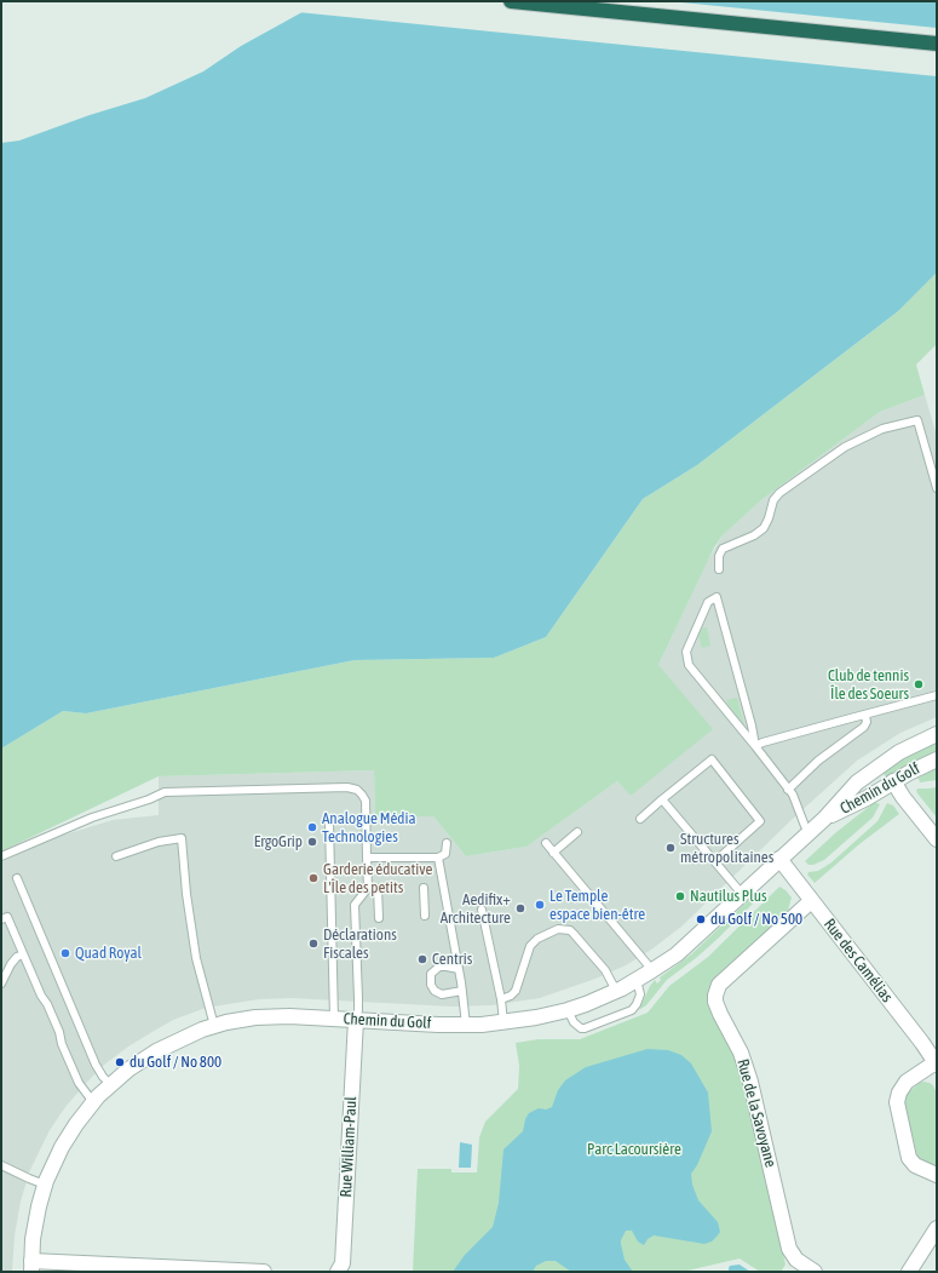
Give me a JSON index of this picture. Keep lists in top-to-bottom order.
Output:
{
  "streets": {
    "street": [
      "Chemin du Golf",
      "Rue des Camélias",
      "Rue de la Savoyane",
      "Rue William-Paul"
    ]
  },
  "crossings": [
    ["Chemin du Golf", "Rue des Camélias"],
    ["Chemin du Golf", "Rue William-Paul"],
    ["Rue des Camélias", "Rue de la Savoyane"]
  ],
  "parks": ["Parc Lacoursière"],
  "places": [
    "Club de tennis Île des Soeurs",
    "Analogue Média Technologies",
    "ErgoGrip",
    "Structures métropolitaines",
    "Garderie éducative L'Île des petits",
    "Nautilus Plus",
    "Le Temple espace bien-être",
    "Aedifix+ Architecture",
    "du Golf / No 500",
    "Déclarations Fiscales",
    "Quad Royal",
    "Centris",
    "du Golf / No 800"
  ]
}
